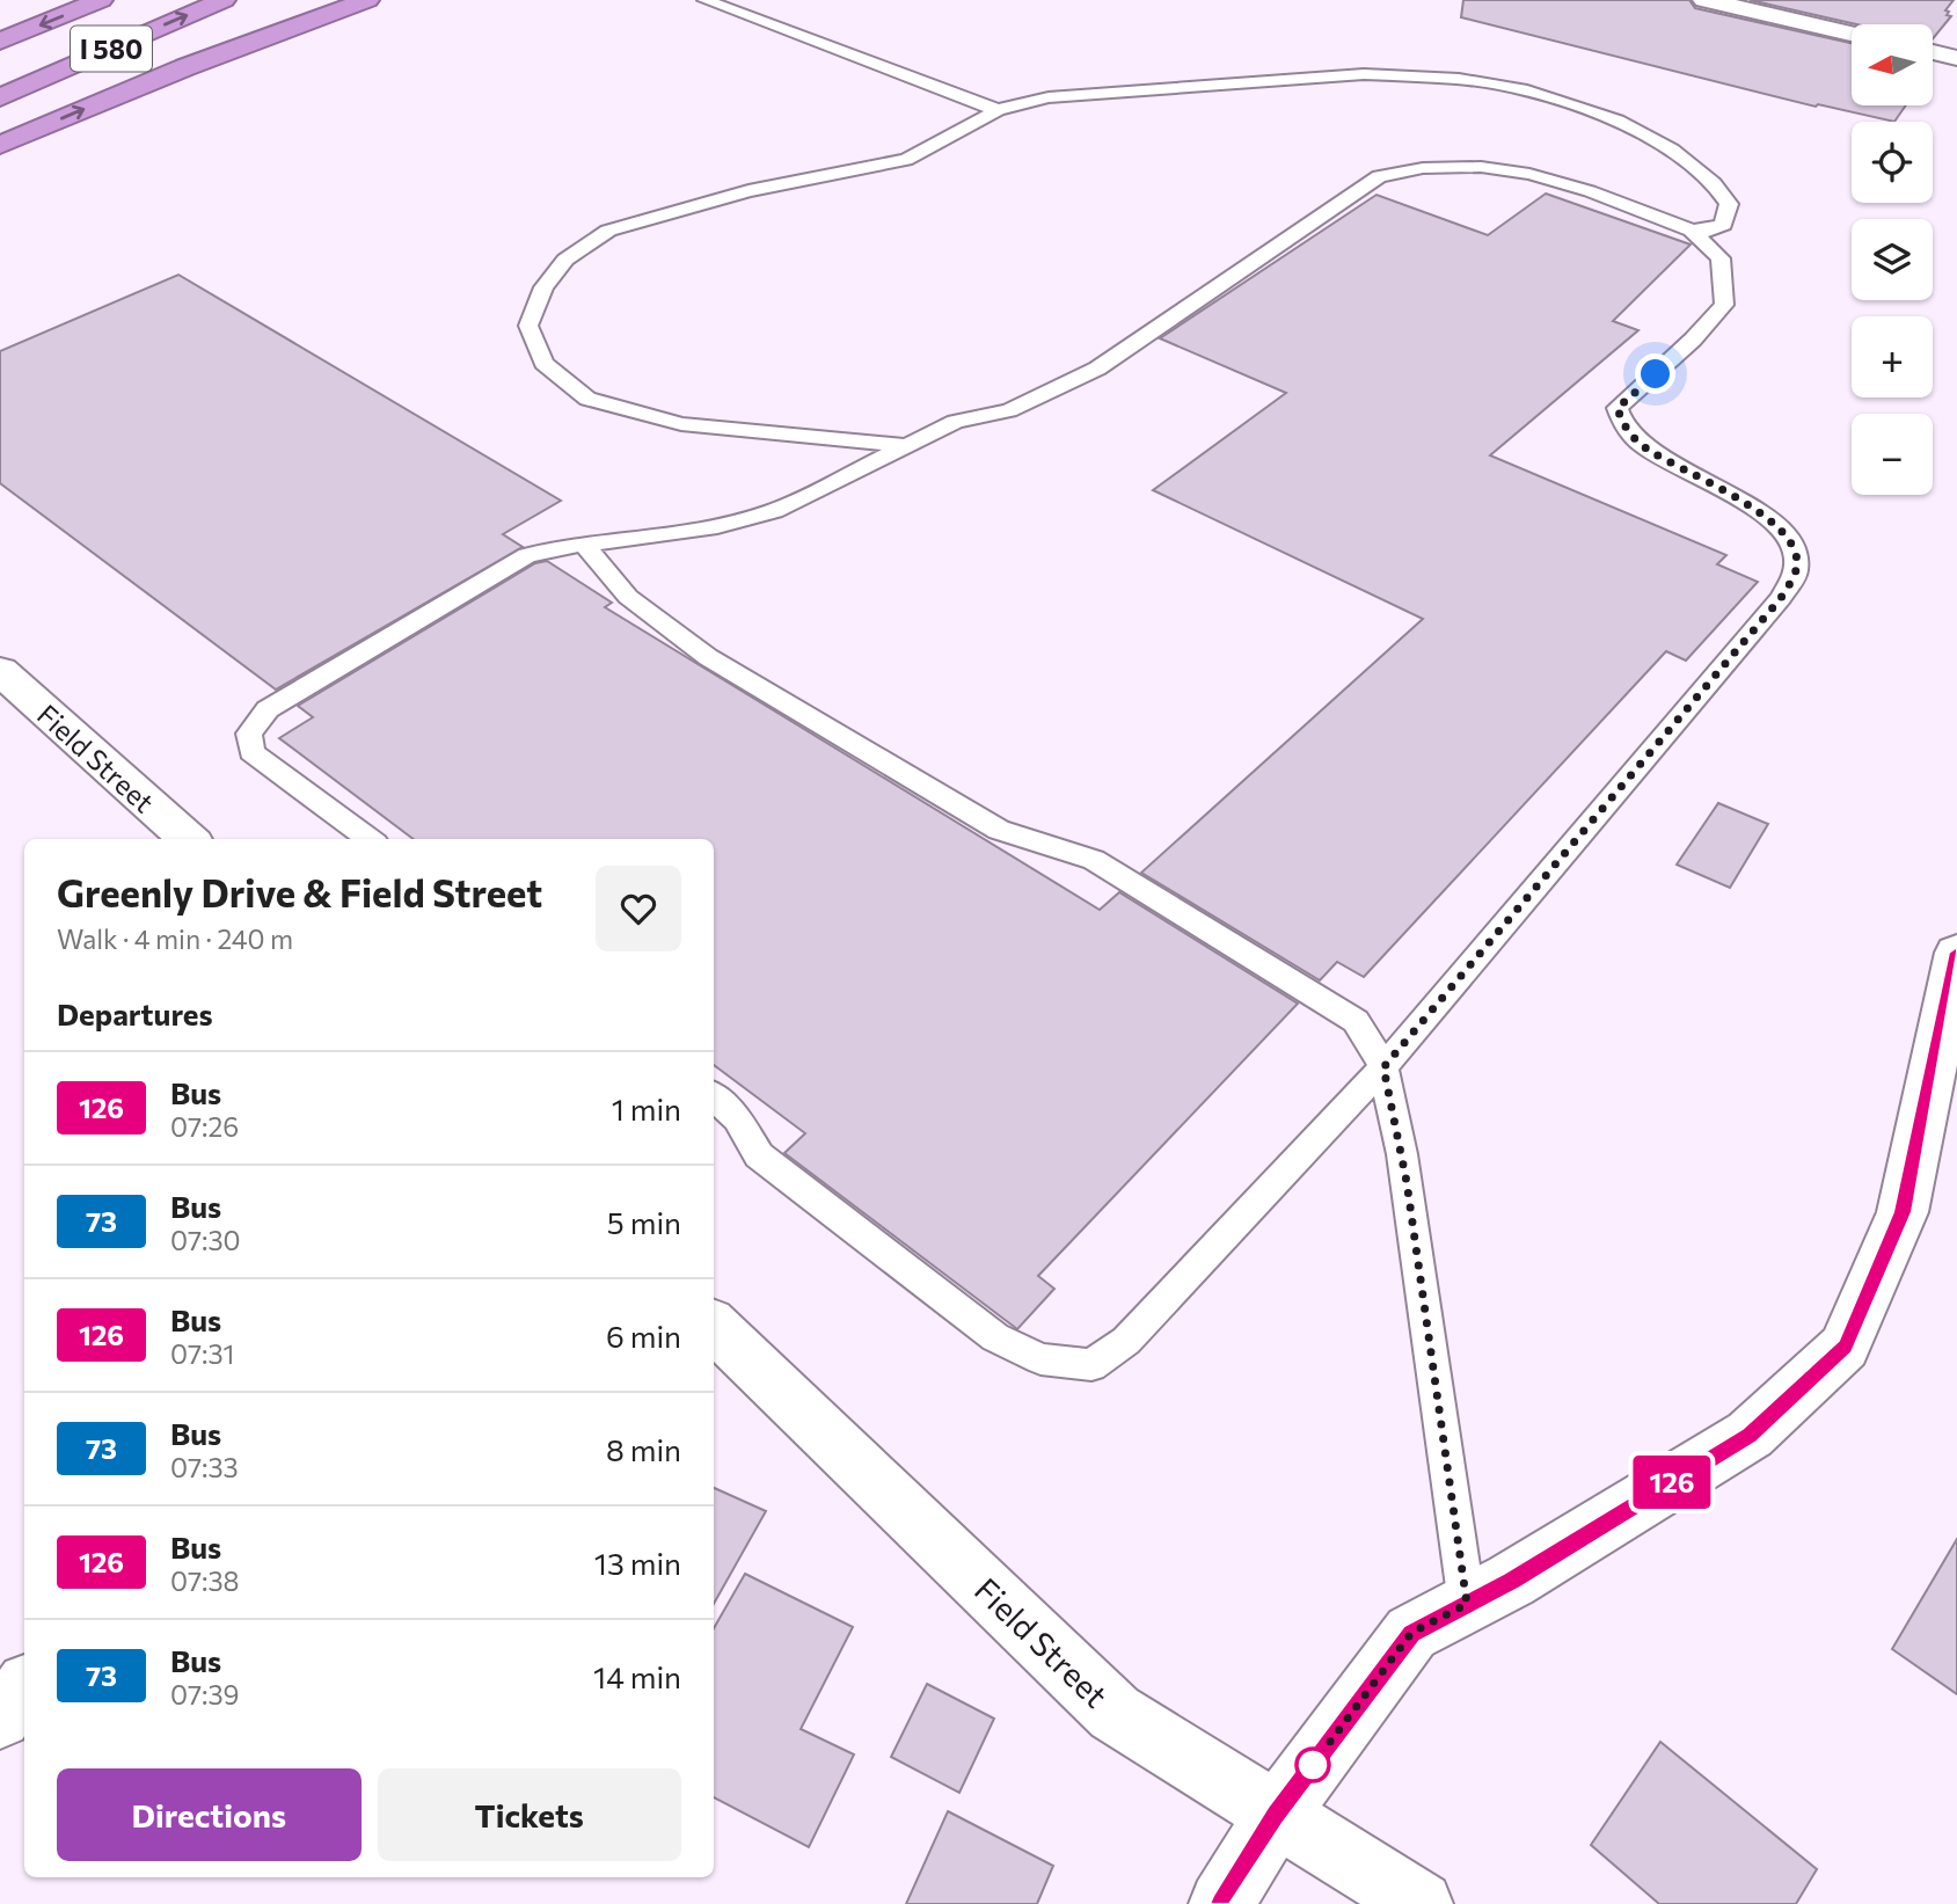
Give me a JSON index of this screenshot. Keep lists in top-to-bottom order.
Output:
{
  "streets": {
    "highway": ["I 580"],
    "street": ["Field Street"]
  },
  "lines": ["bus line 126"],
  "north": "left",
  "page": {
    "on_map": "126",
    "map_buttons": ["+", "−"],
    "heading": [
      ["Greenly Drive & Field Street", "Walk · 4 min · 240 m"],
      "Departures"
    ],
    "list": [
      {
        "mark": "126",
        "name": "Bus",
        "note": "07:26",
        "value": "1 min"
      },
      {
        "mark": "73",
        "name": "Bus",
        "note": "07:30",
        "value": "5 min"
      },
      {
        "mark": "126",
        "name": "Bus",
        "note": "07:31",
        "value": "6 min"
      },
      {
        "mark": "73",
        "name": "Bus",
        "note": "07:33",
        "value": "8 min"
      },
      {
        "mark": "126",
        "name": "Bus",
        "note": "07:38",
        "value": "13 min"
      },
      {
        "mark": "73",
        "name": "Bus",
        "note": "07:39",
        "value": "14 min"
      }
    ],
    "buttons": ["Directions", "Tickets"]
  }
}
